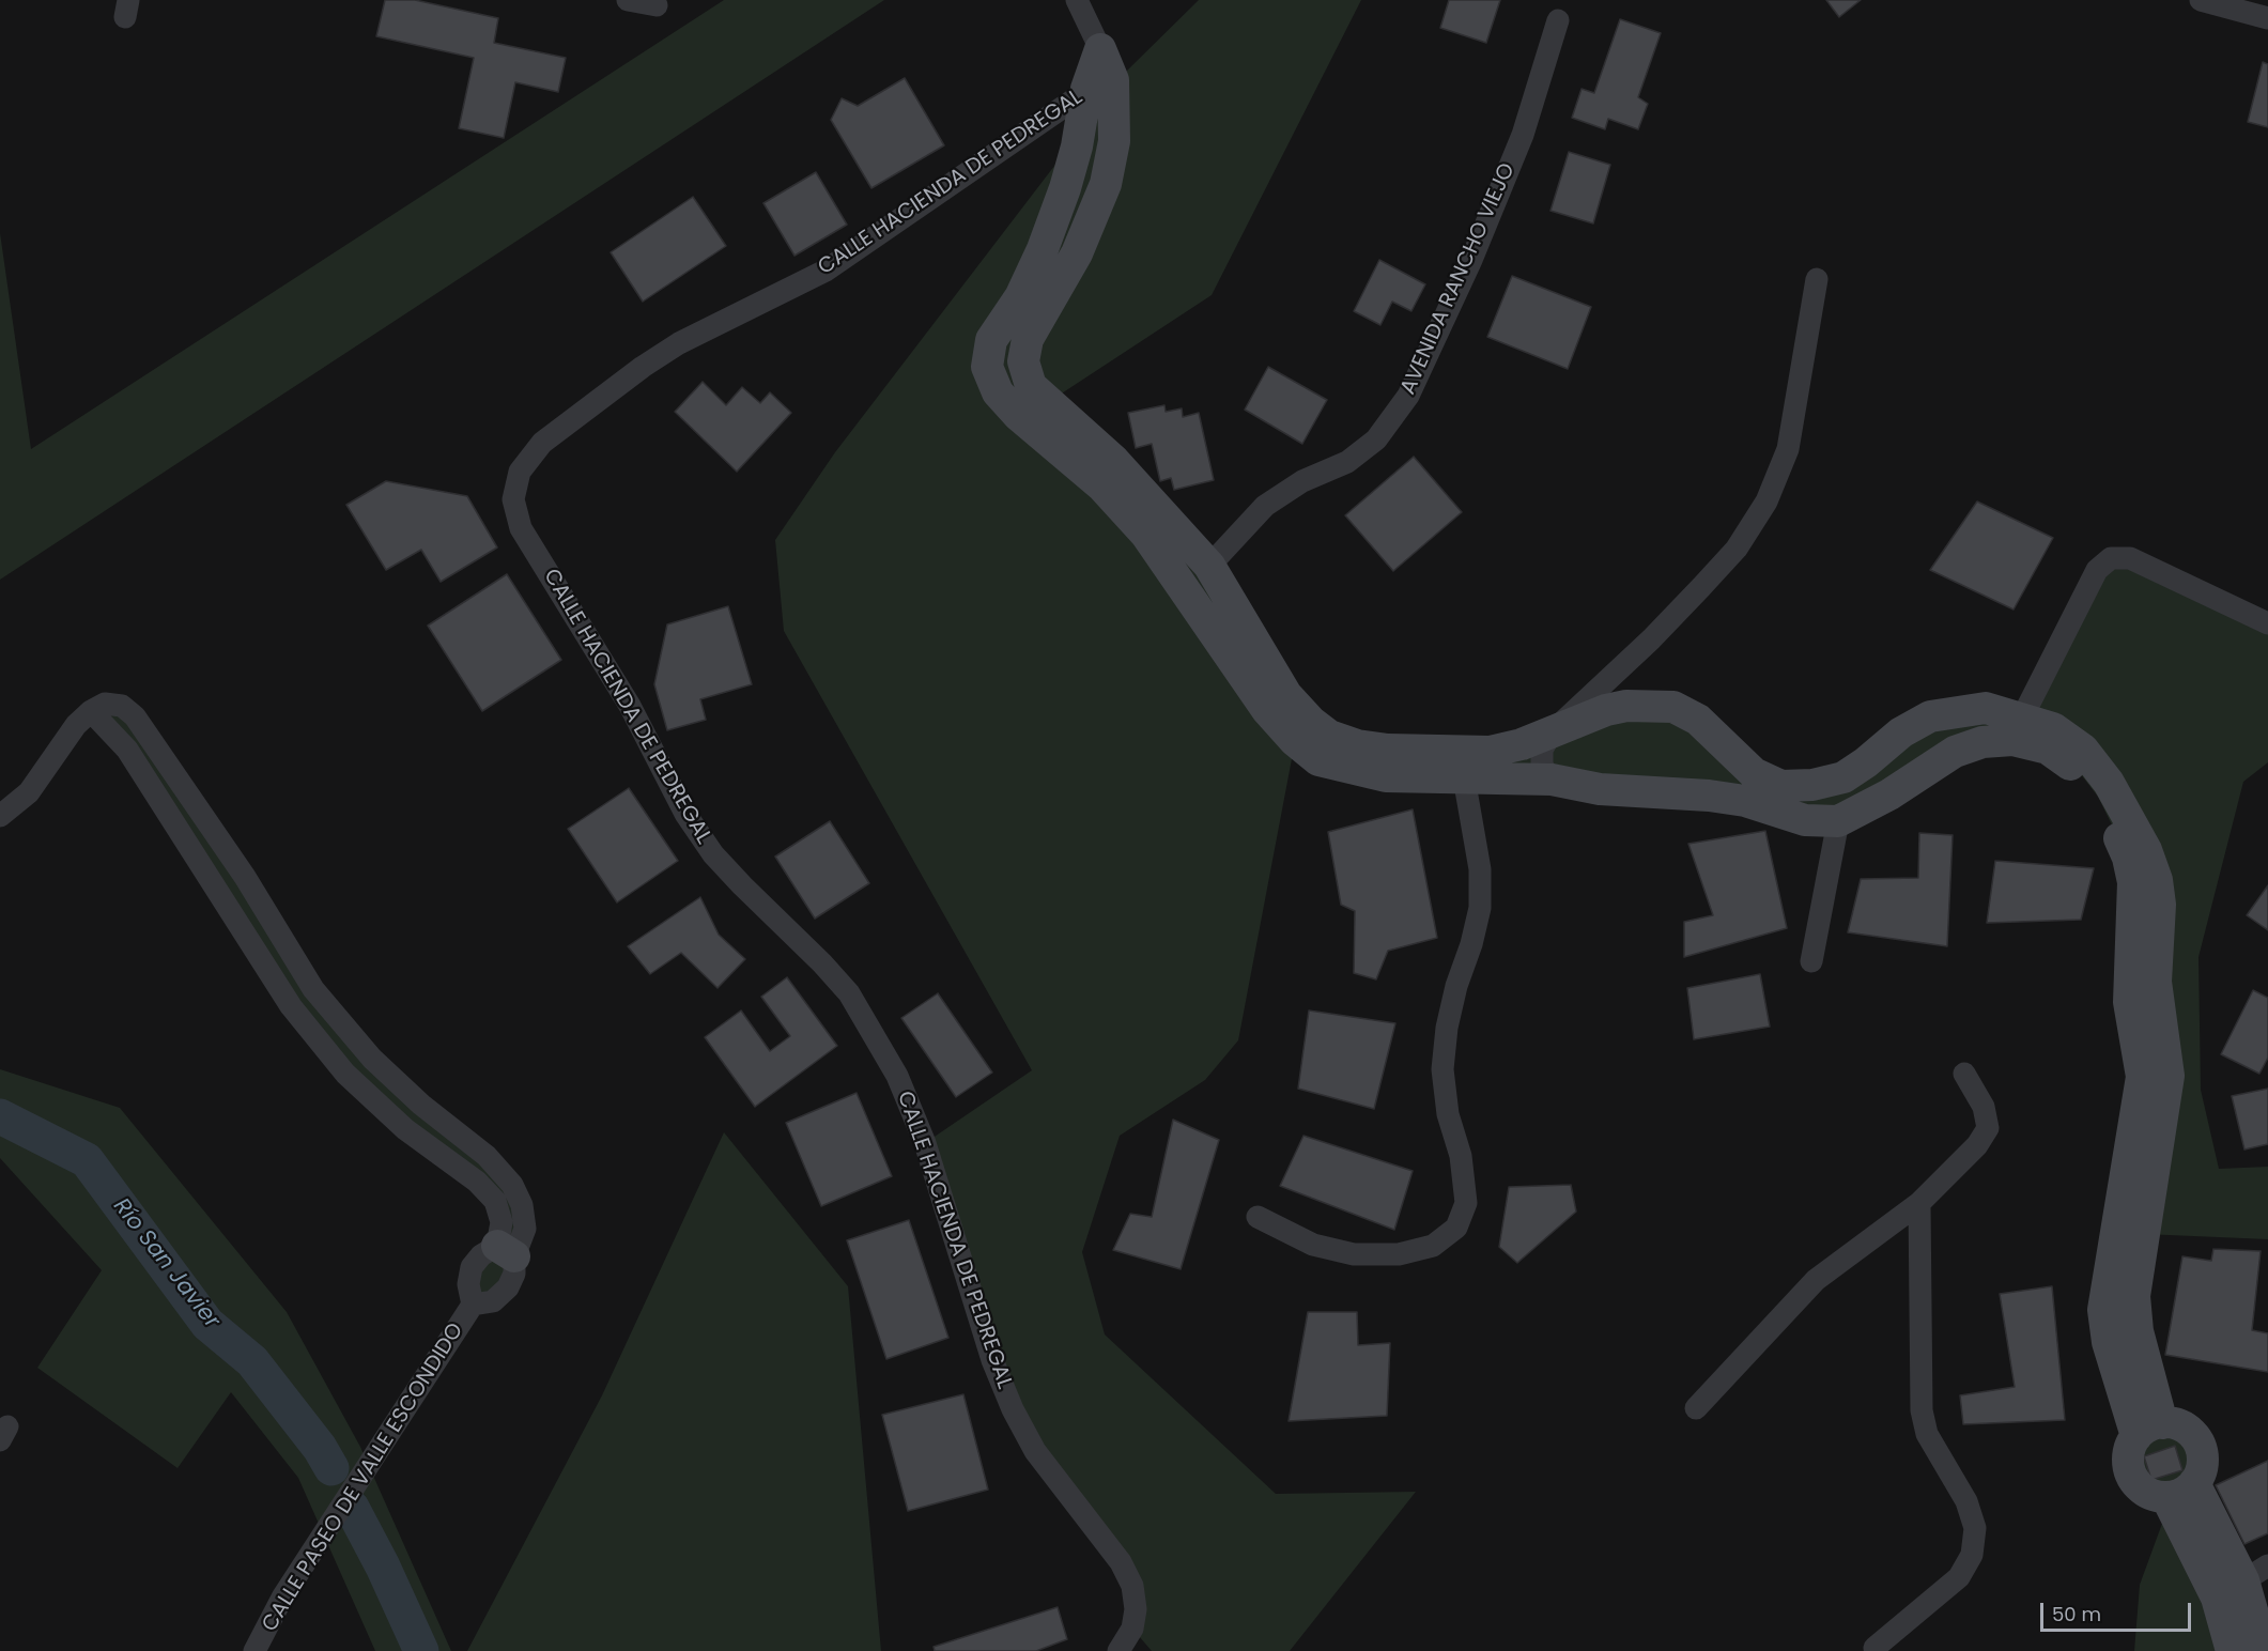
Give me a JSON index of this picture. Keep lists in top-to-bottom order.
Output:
{
  "streets": {
    "street": ["CALLE HACIENDA DE PEDREGAL", "AVENIDA RANCHO VIEJO", "CALLE PASEO DE VALLE ESCONDIDO"]
  },
  "water": ["Río San Javier"],
  "scale_bar": "50 m"
}
